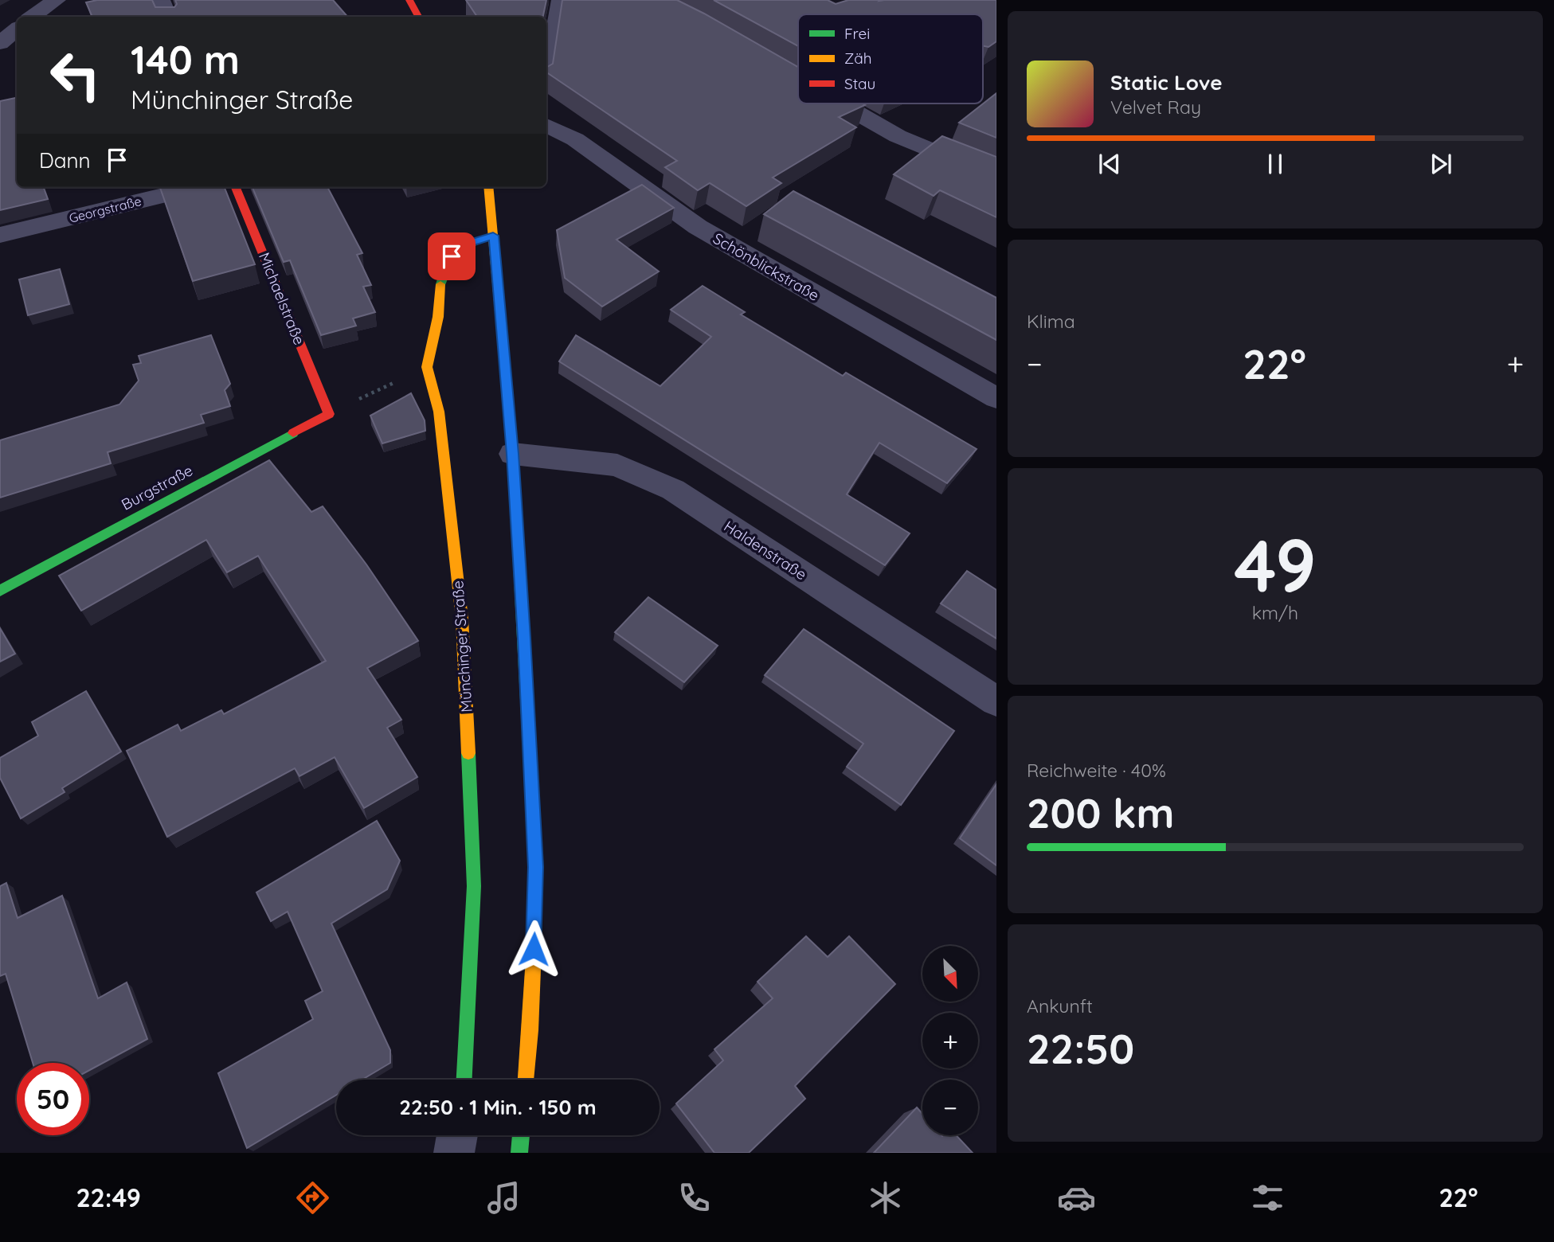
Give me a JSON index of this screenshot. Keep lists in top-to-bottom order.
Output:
{
  "streets": {
    "street": [
      "Georgstraße",
      "Schönblickstraße",
      "Michaelstraße",
      "Burgstraße",
      "Haldenstraße",
      "Münchinger Straße"
    ]
  },
  "crossings": [
    ["Michaelstraße", "Burgstraße"]
  ],
  "legend": ["Frei", "Zäh", "Stau"],
  "north": "bottom right",
  "page": {
    "turn": ["140 m", "Münchinger Straße"],
    "song": ["Static Love", "Velvet Ray"],
    "then": "Dann",
    "tile": [
      "Klima",
      ["49", "km/h"],
      ["Reichweite · 40%", "200 km"],
      ["Ankunft", "22:50"]
    ],
    "heat": ["−", "22°", "+"],
    "map_buttons": ["+", "−"],
    "limit": "50",
    "trip": "22:50 · 1 Min. · 150 m",
    "tabs": ["22:49", "22°"]
  }
}
